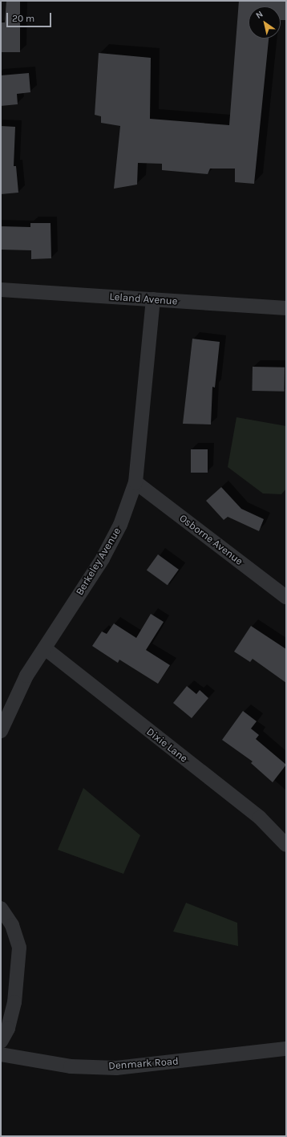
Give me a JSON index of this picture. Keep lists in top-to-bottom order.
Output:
{
  "streets": {
    "street": [
      "Leland Avenue",
      "Osborne Avenue",
      "Berkeley Avenue",
      "Dixie Lane",
      "Denmark Road"
    ]
  },
  "crossings": [
    ["Leland Avenue", "Berkeley Avenue"],
    ["Osborne Avenue", "Berkeley Avenue"],
    ["Berkeley Avenue", "Dixie Lane"]
  ],
  "scale_bar": "20 m",
  "north": "top left"
}
